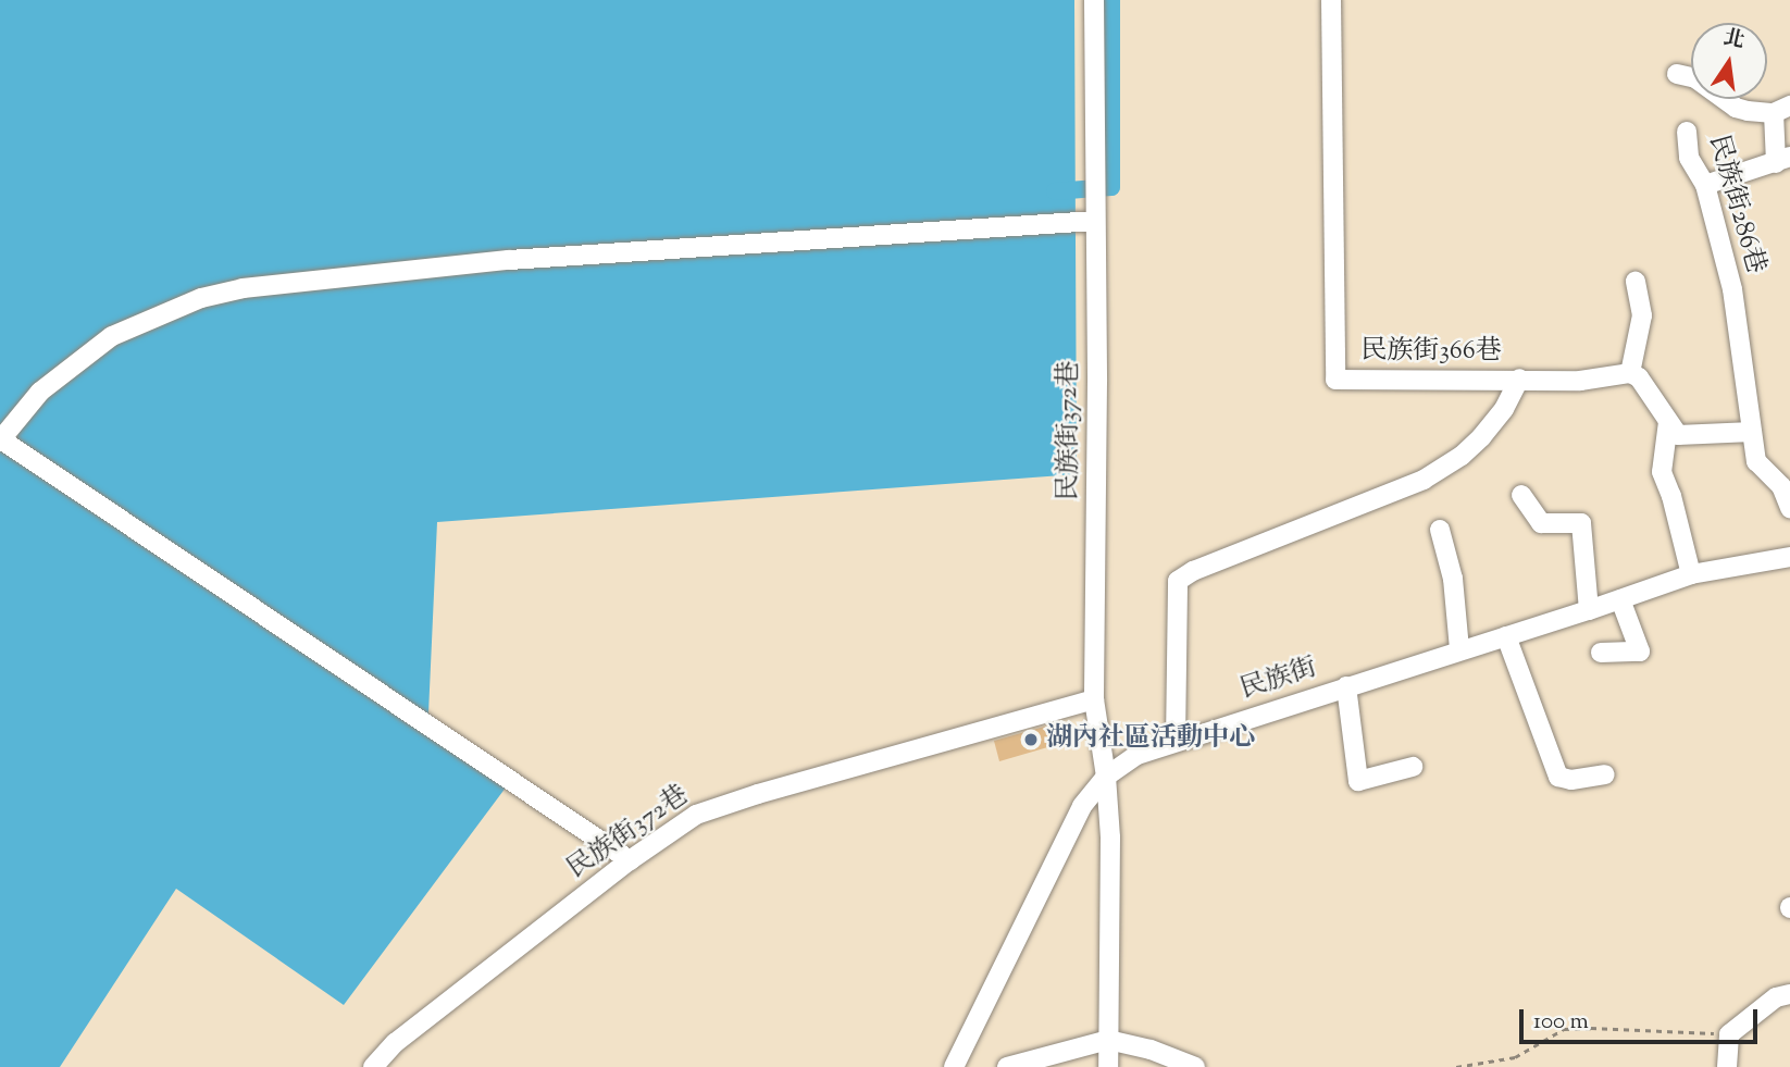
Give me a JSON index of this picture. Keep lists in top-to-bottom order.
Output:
{
  "streets": {
    "street": [
      "民族街286巷",
      "民族街366巷",
      "民族街372巷",
      "民族街"
    ]
  },
  "crossings": [
    ["民族街366巷", "民族街"],
    ["民族街372巷", "民族街"]
  ],
  "places": ["湖內社區活動中心"],
  "scale_bar": "100 m",
  "north": "top"
}
